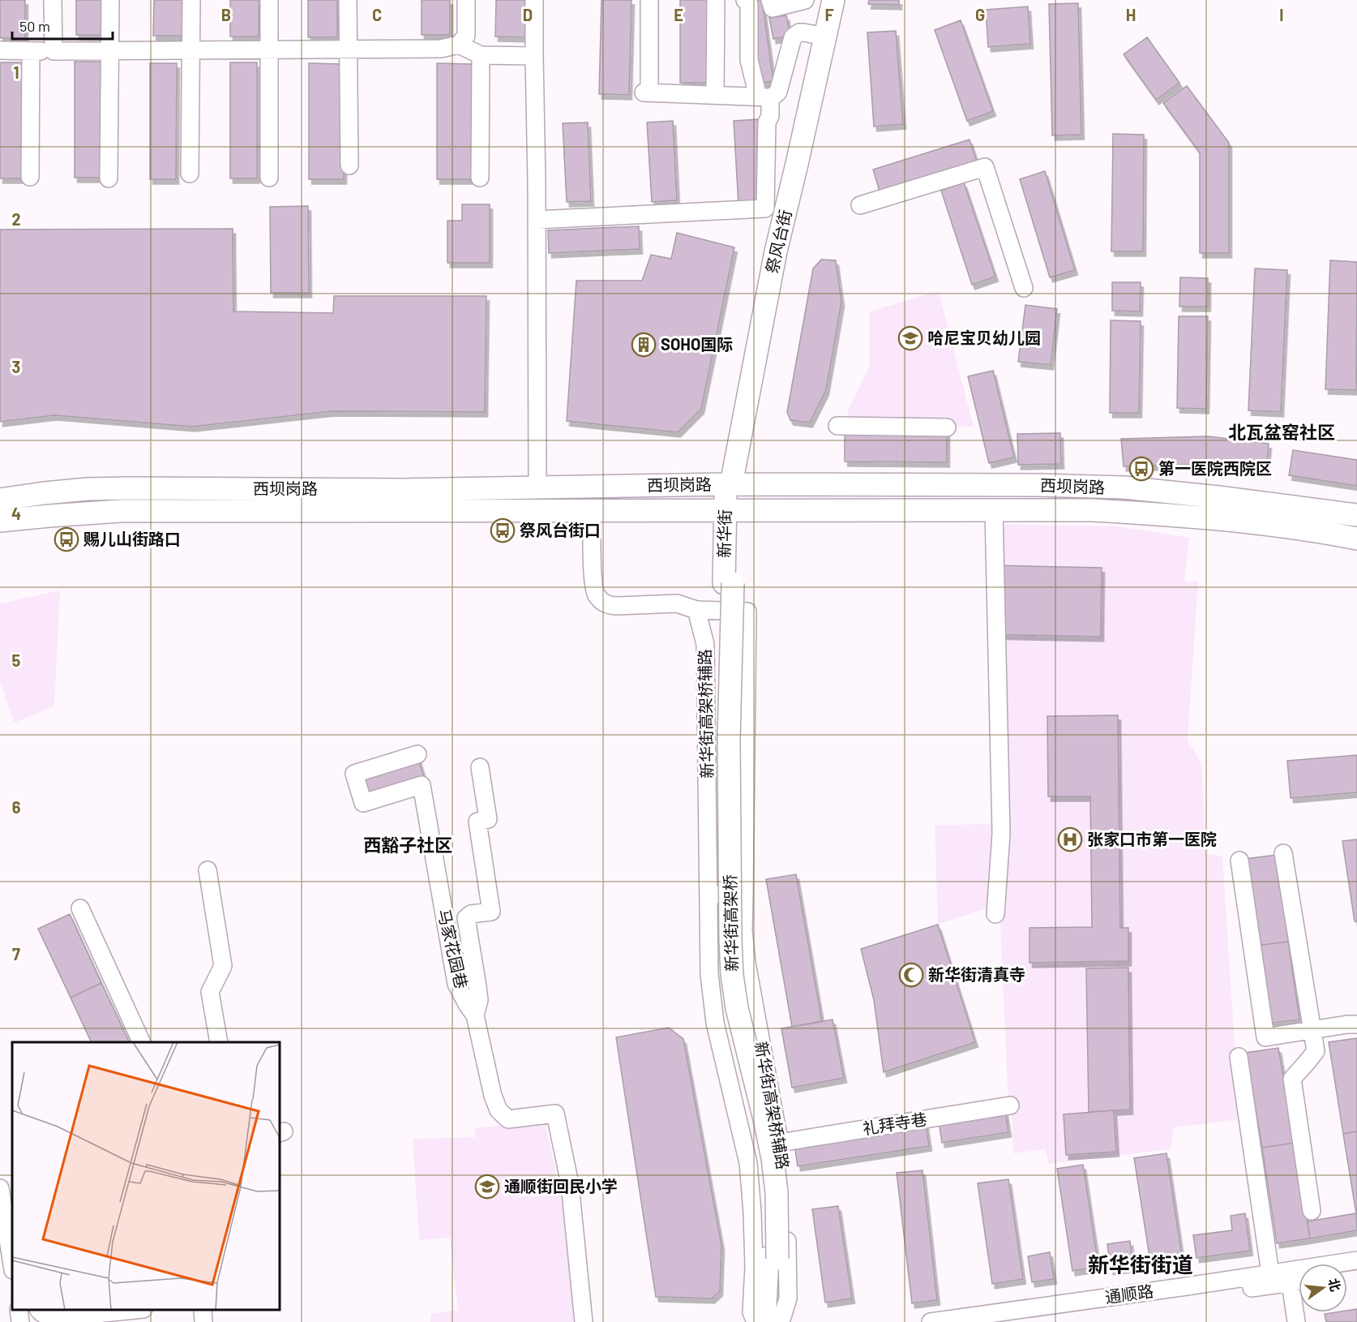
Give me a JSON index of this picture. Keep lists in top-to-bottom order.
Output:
{
  "streets": {
    "main road": [
      "祭风台街",
      "西坝岗路",
      "新华街",
      "新华街高架桥"
    ],
    "street": [
      "新华街高架桥辅路",
      "马家花园巷",
      "礼拜寺巷",
      "通顺路"
    ]
  },
  "crossings": [
    ["祭风台街", "西坝岗路"],
    ["祭风台街", "新华街"],
    ["西坝岗路", "新华街"],
    ["新华街", "新华街高架桥"],
    ["新华街高架桥辅路", "礼拜寺巷"]
  ],
  "districts": ["北瓦盆窑社区", "西豁子社区", "新华街街道"],
  "places": {
    "school or university": ["哈尼宝贝幼儿园", "通顺街回民小学"],
    "building": ["SOHO国际"],
    "bus stop": ["第一医院西院区", "祭风台街口", "赐儿山街路口"],
    "hospital": ["张家口市第一医院"],
    "mosque": ["新华街清真寺"]
  },
  "scale_bar": "50 m",
  "north": "right",
  "grid": {
    "columns": [
      "B",
      "C",
      "D",
      "E",
      "F",
      "G",
      "H",
      "I"
    ],
    "rows": [
      "1",
      "2",
      "3",
      "4",
      "5",
      "6",
      "7"
    ]
  }
}
